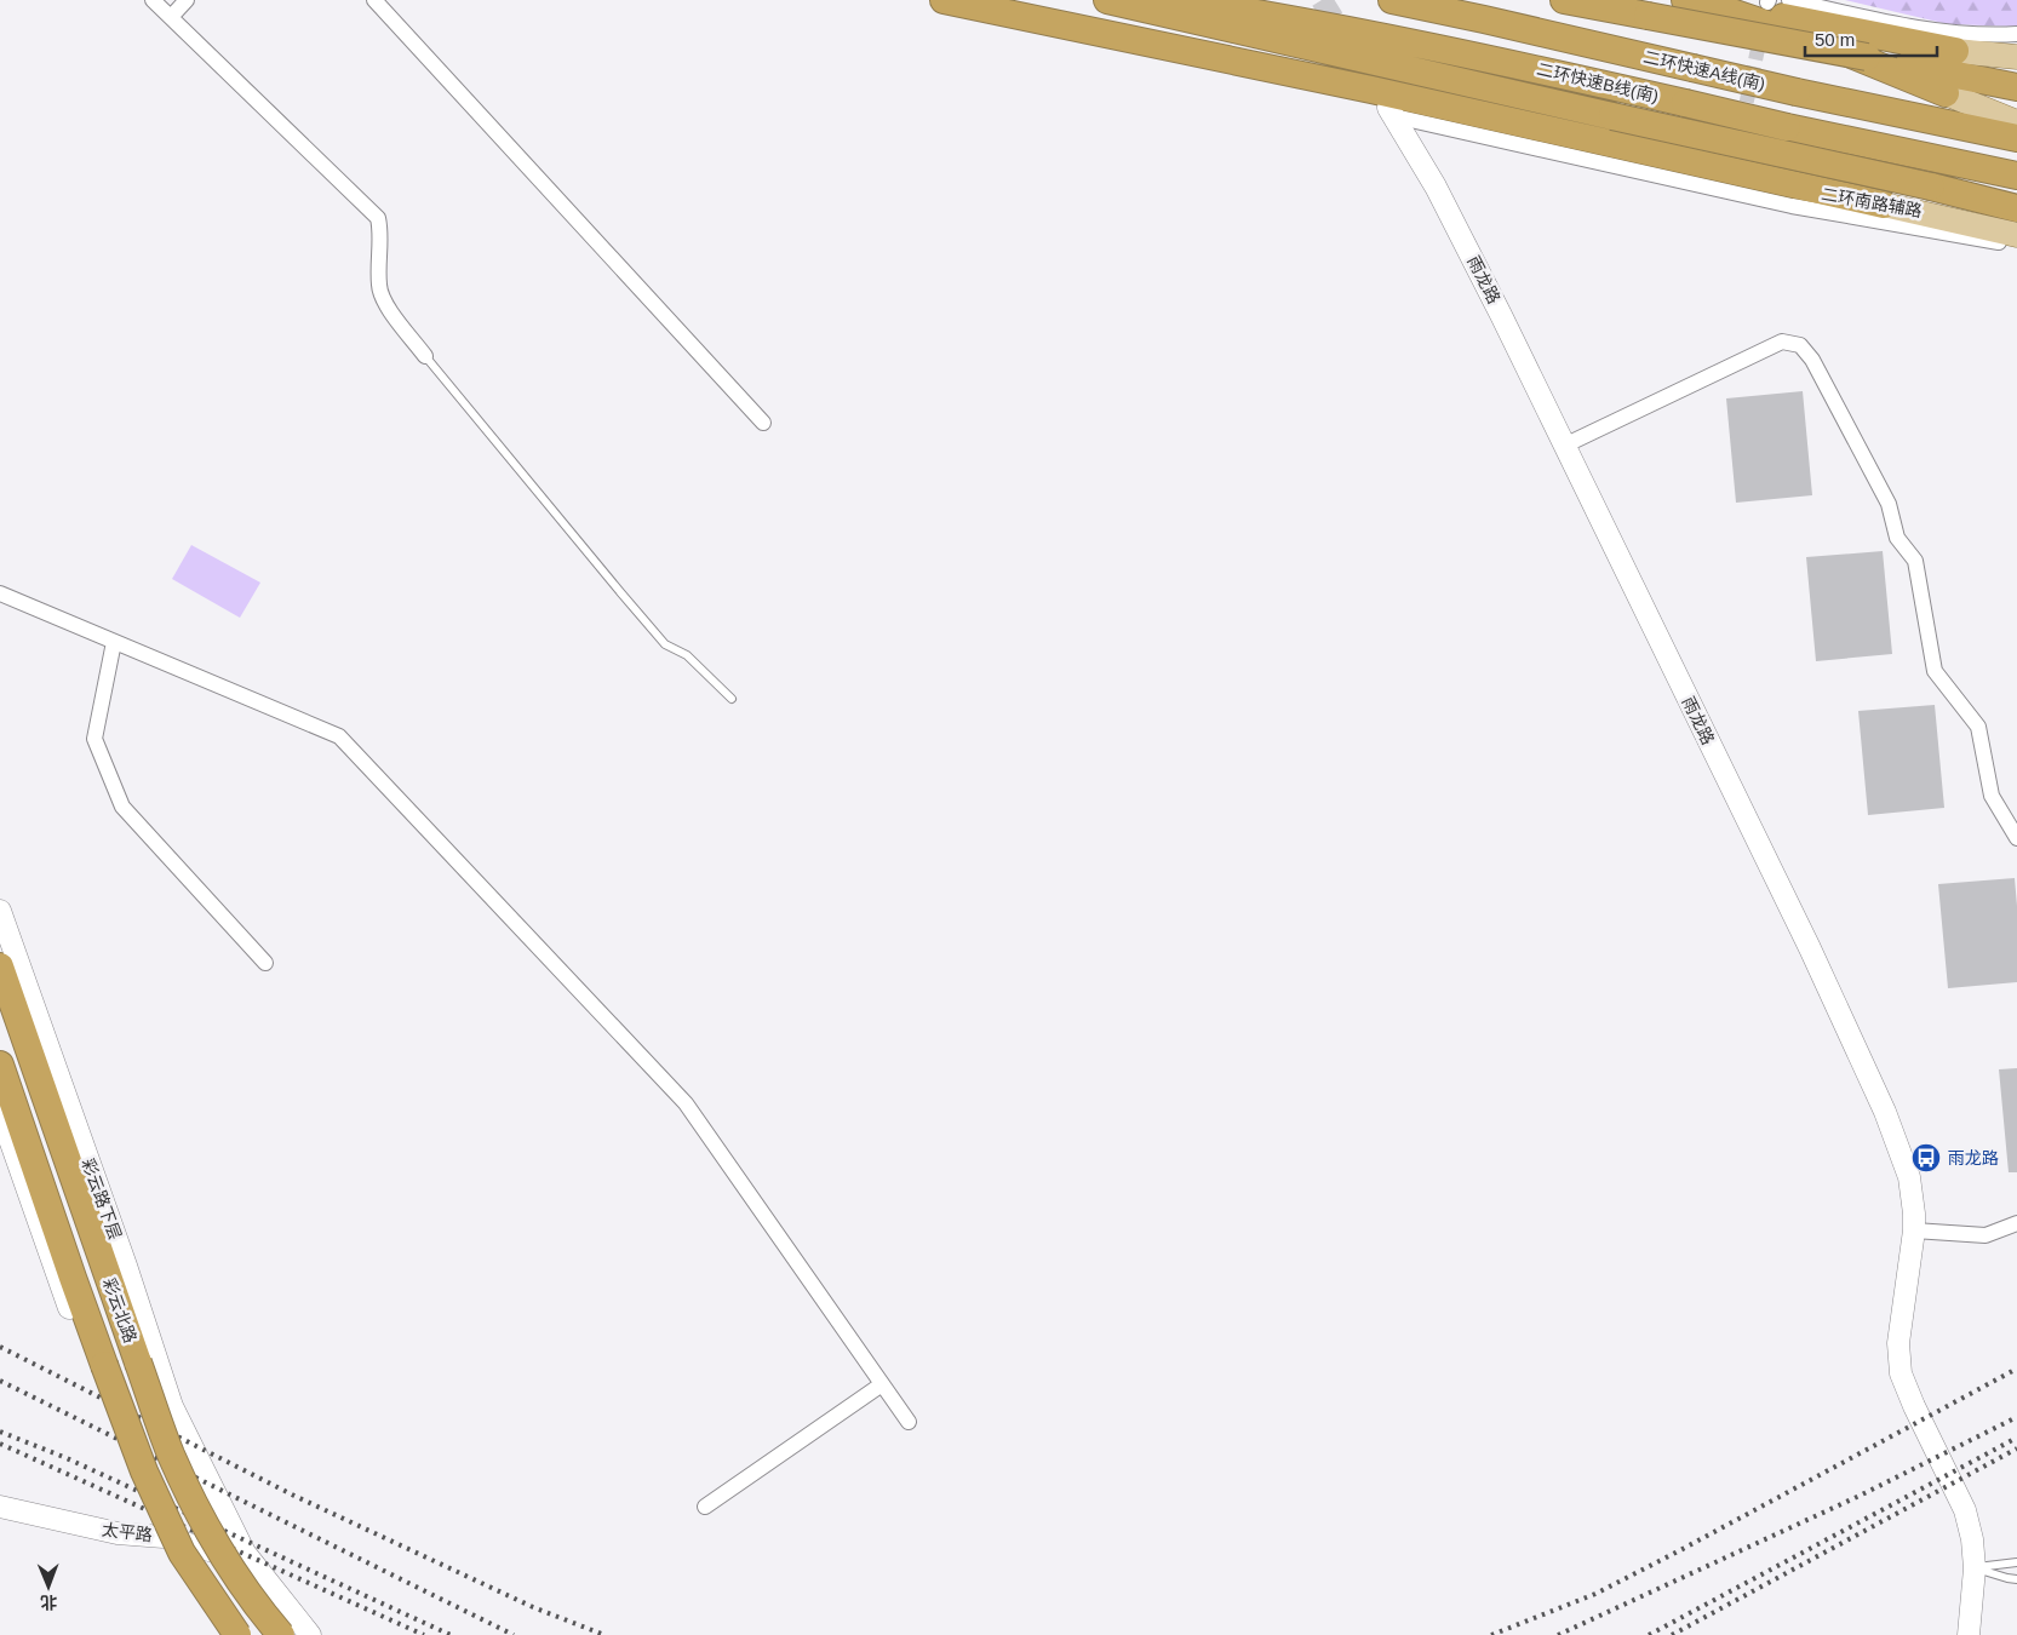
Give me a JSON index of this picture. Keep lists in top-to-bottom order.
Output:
{
  "streets": {
    "highway": ["二环快速A线(南)", "二环快速B线(南)", "彩云北路"],
    "street": [
      "二环南路辅路",
      "雨龙路",
      "彩云路下层",
      "太平路"
    ]
  },
  "crossings": [
    ["二环南路辅路", "雨龙路"],
    ["彩云路下层", "太平路"]
  ],
  "places": {
    "bus stop": ["雨龙路"]
  },
  "scale_bar": "50 m",
  "north": "bottom"
}
